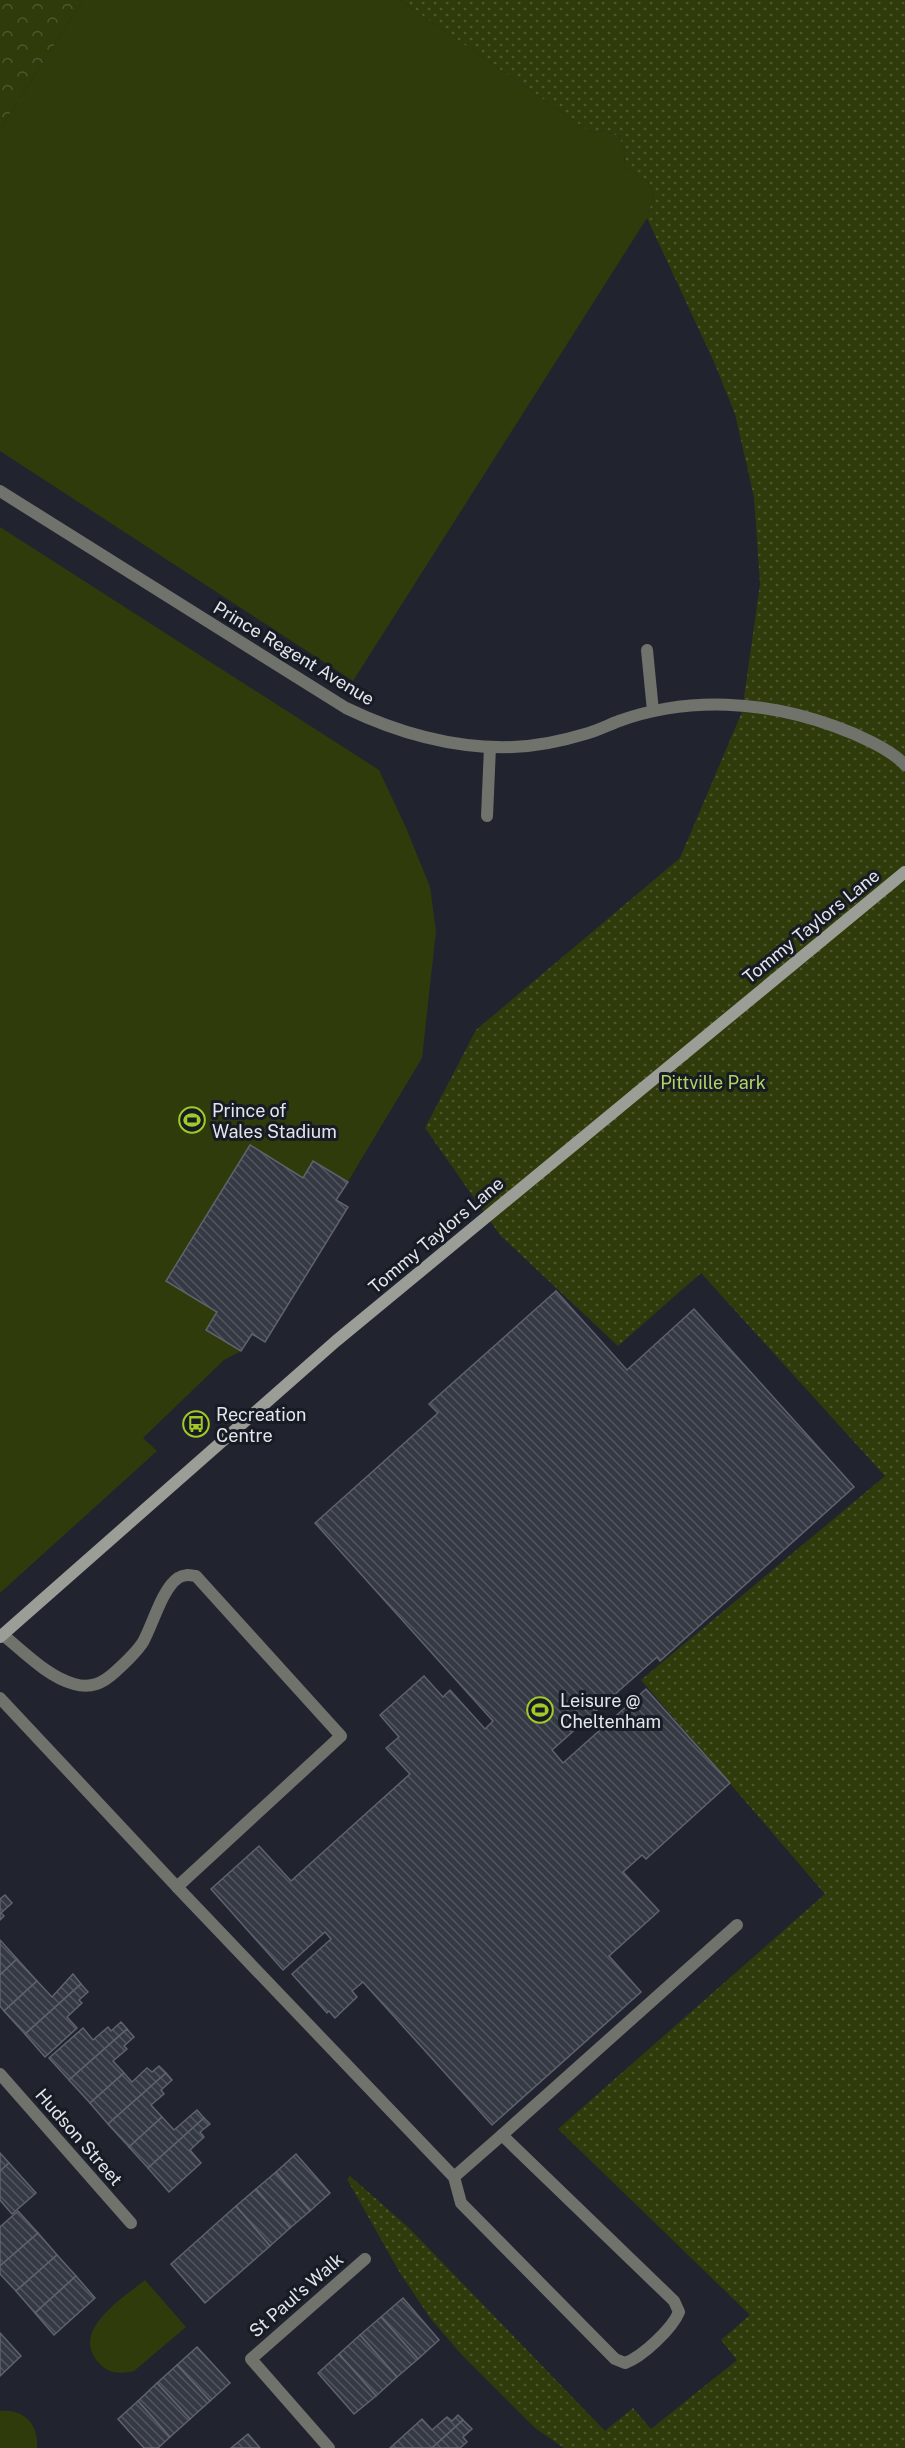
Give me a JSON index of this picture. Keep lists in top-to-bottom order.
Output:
{
  "streets": {
    "street": [
      "Prince Regent Avenue",
      "Tommy Taylors Lane",
      "Hudson Street",
      "St Paul's Walk"
    ]
  },
  "parks": ["Pittville Park"],
  "places": {
    "sports": ["Prince of Wales Stadium", "Leisure @ Cheltenham"],
    "bus stop": ["Recreation Centre"]
  }
}
